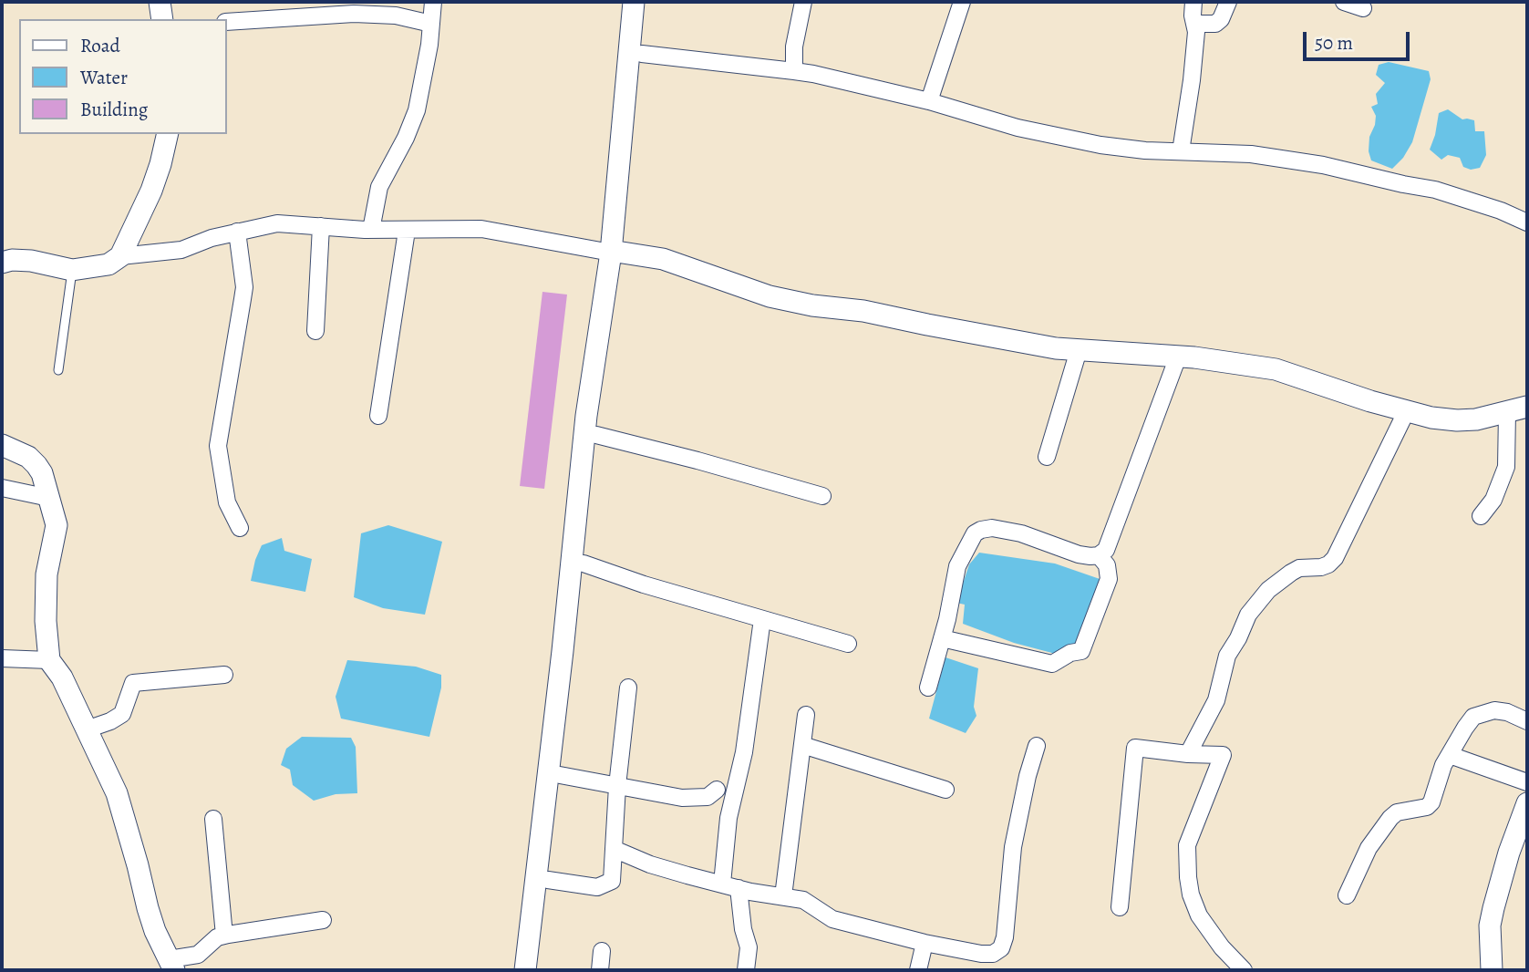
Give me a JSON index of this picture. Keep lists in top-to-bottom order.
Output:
{
  "legend": ["Road", "Water", "Building"],
  "scale_bar": "50 m"
}
